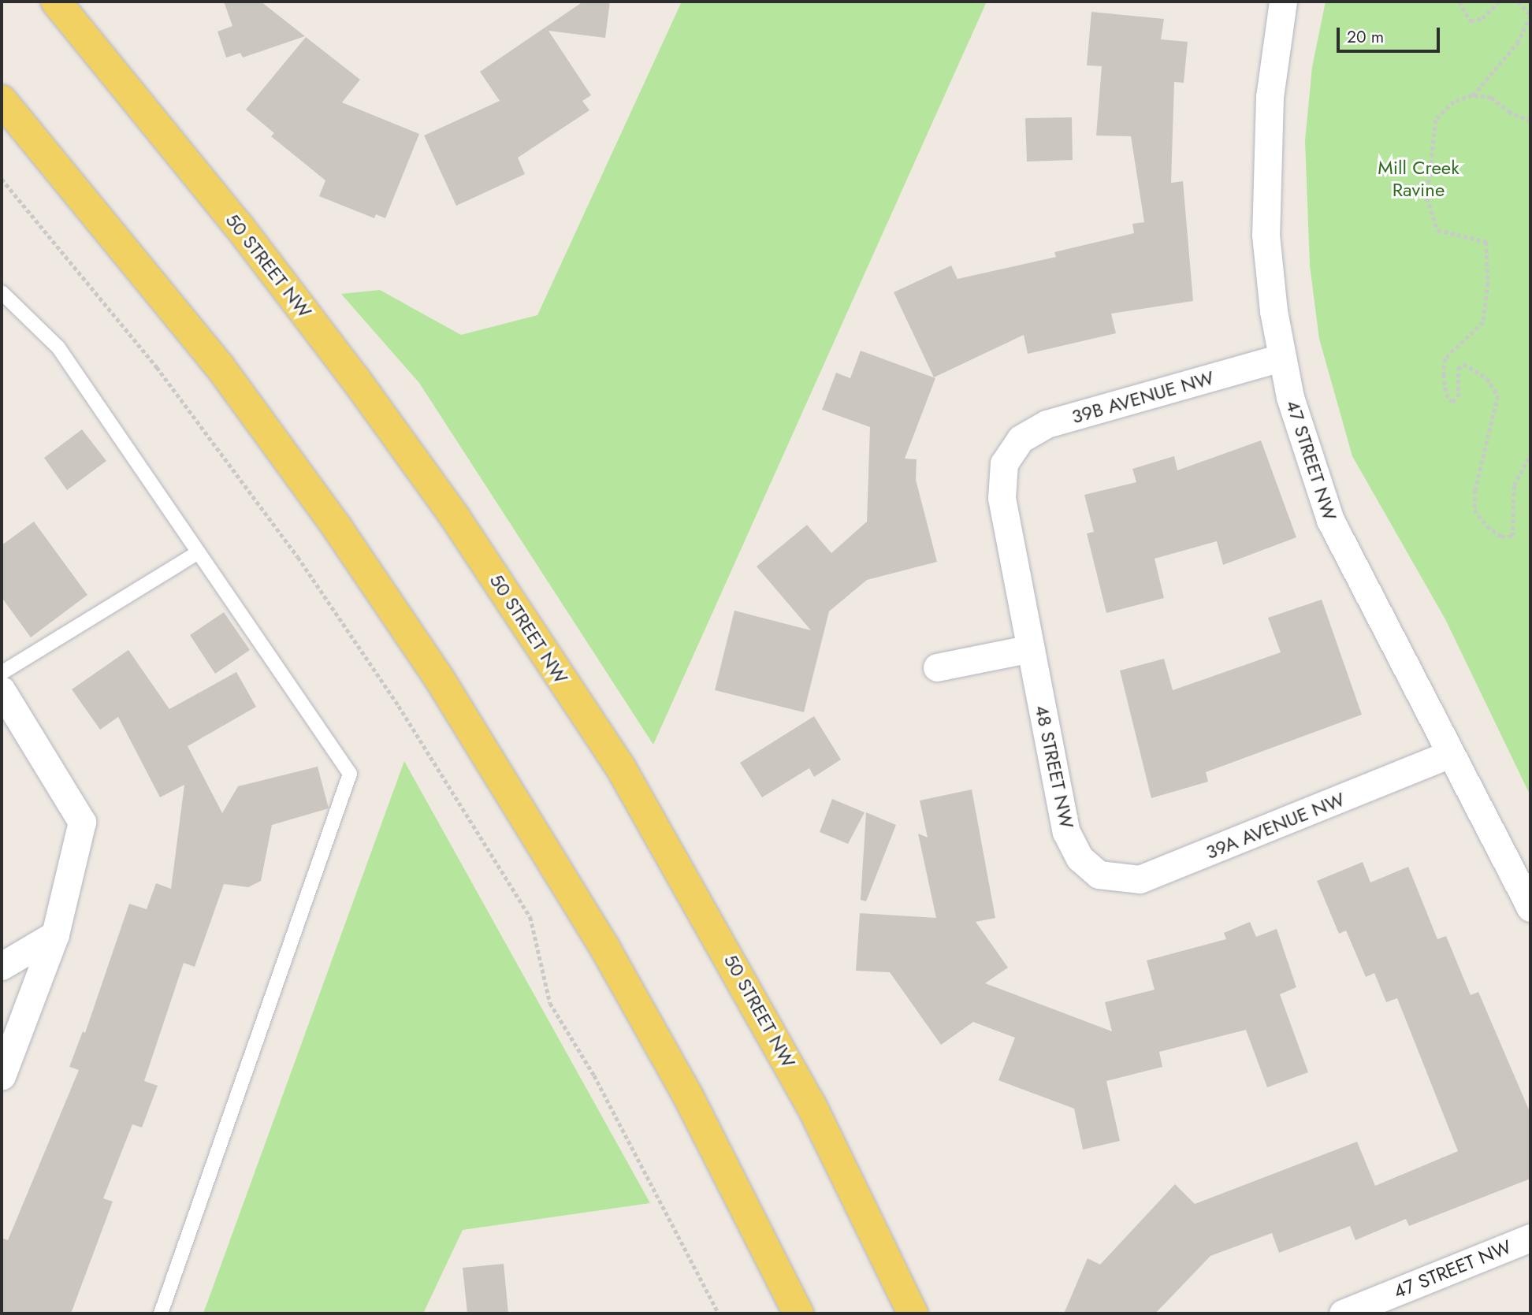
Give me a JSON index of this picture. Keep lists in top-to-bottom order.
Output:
{
  "streets": {
    "main road": ["50 STREET NW"],
    "street": [
      "39B AVENUE NW",
      "47 STREET NW",
      "48 STREET NW",
      "39A AVENUE NW"
    ]
  },
  "crossings": [
    ["39B AVENUE NW", "47 STREET NW"],
    ["39B AVENUE NW", "48 STREET NW"],
    ["47 STREET NW", "39A AVENUE NW"],
    ["48 STREET NW", "39A AVENUE NW"]
  ],
  "parks": ["Mill Creek Ravine"],
  "scale_bar": "20 m"
}
